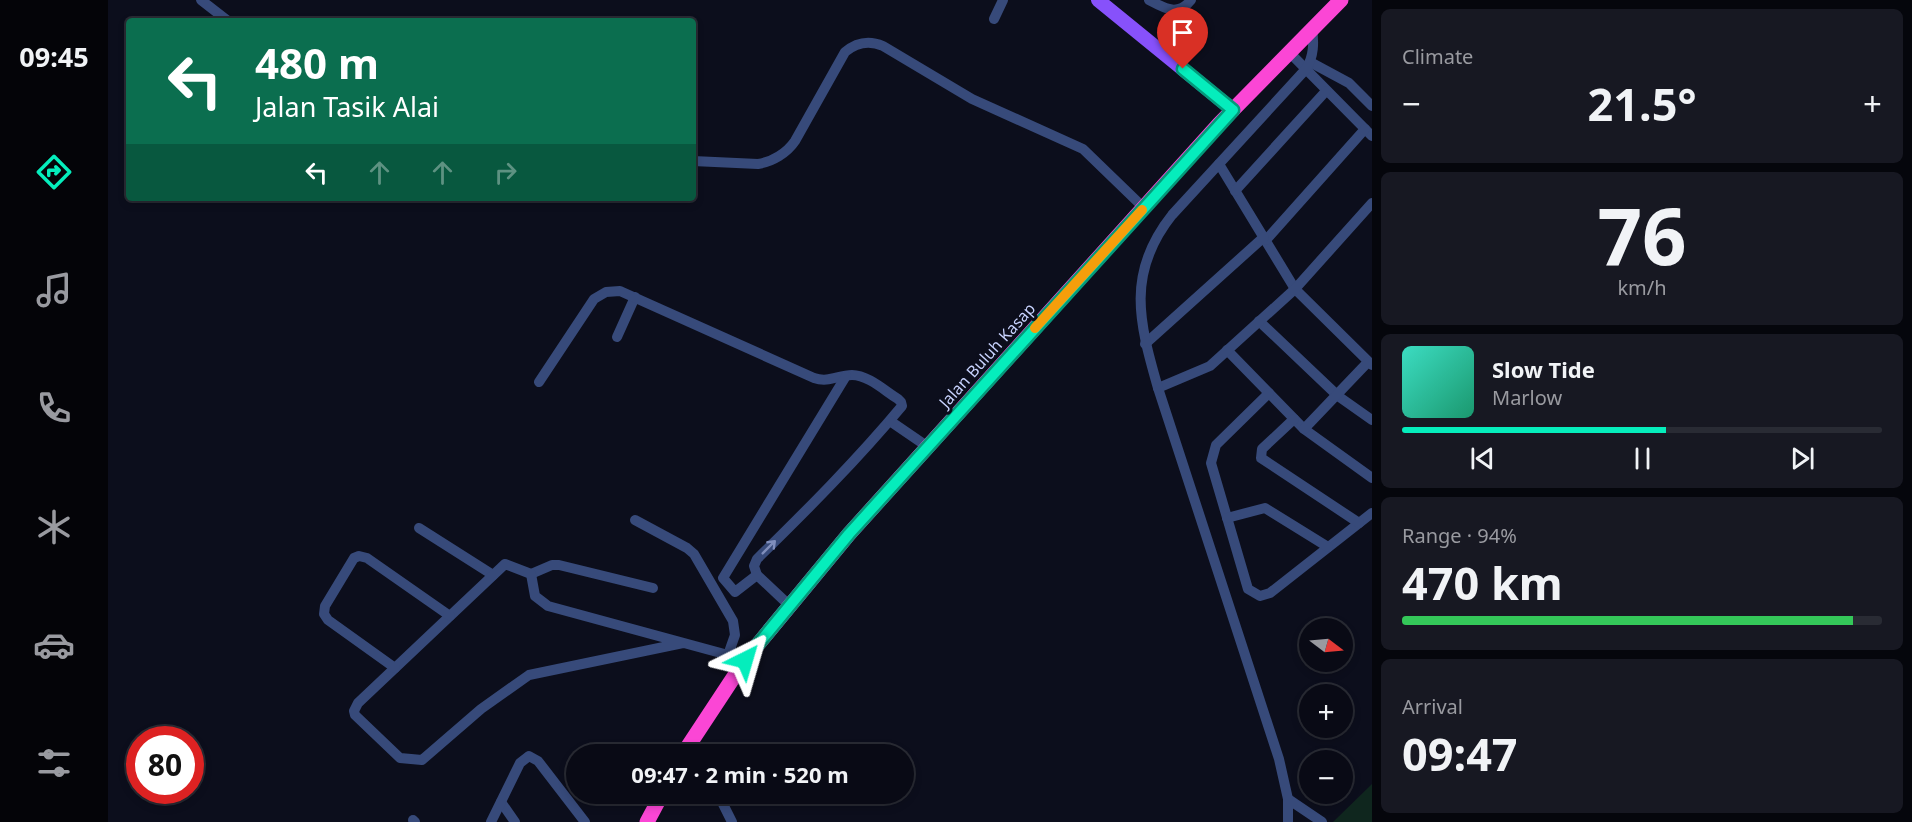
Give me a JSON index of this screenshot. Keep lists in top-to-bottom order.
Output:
{
  "streets": {
    "highway": ["Jalan Buluh Kasap"]
  },
  "north": "right",
  "page": {
    "tabs": "09:45",
    "tile": [
      "Climate",
      ["76", "km/h"],
      ["Range · 94%", "470 km"],
      ["Arrival", "09:47"]
    ],
    "turn": ["480 m", "Jalan Tasik Alai"],
    "heat": ["−", "21.5°", "+"],
    "song": ["Slow Tide", "Marlow"],
    "map_buttons": ["+", "−"],
    "limit": "80",
    "trip": "09:47 · 2 min · 520 m"
  }
}
